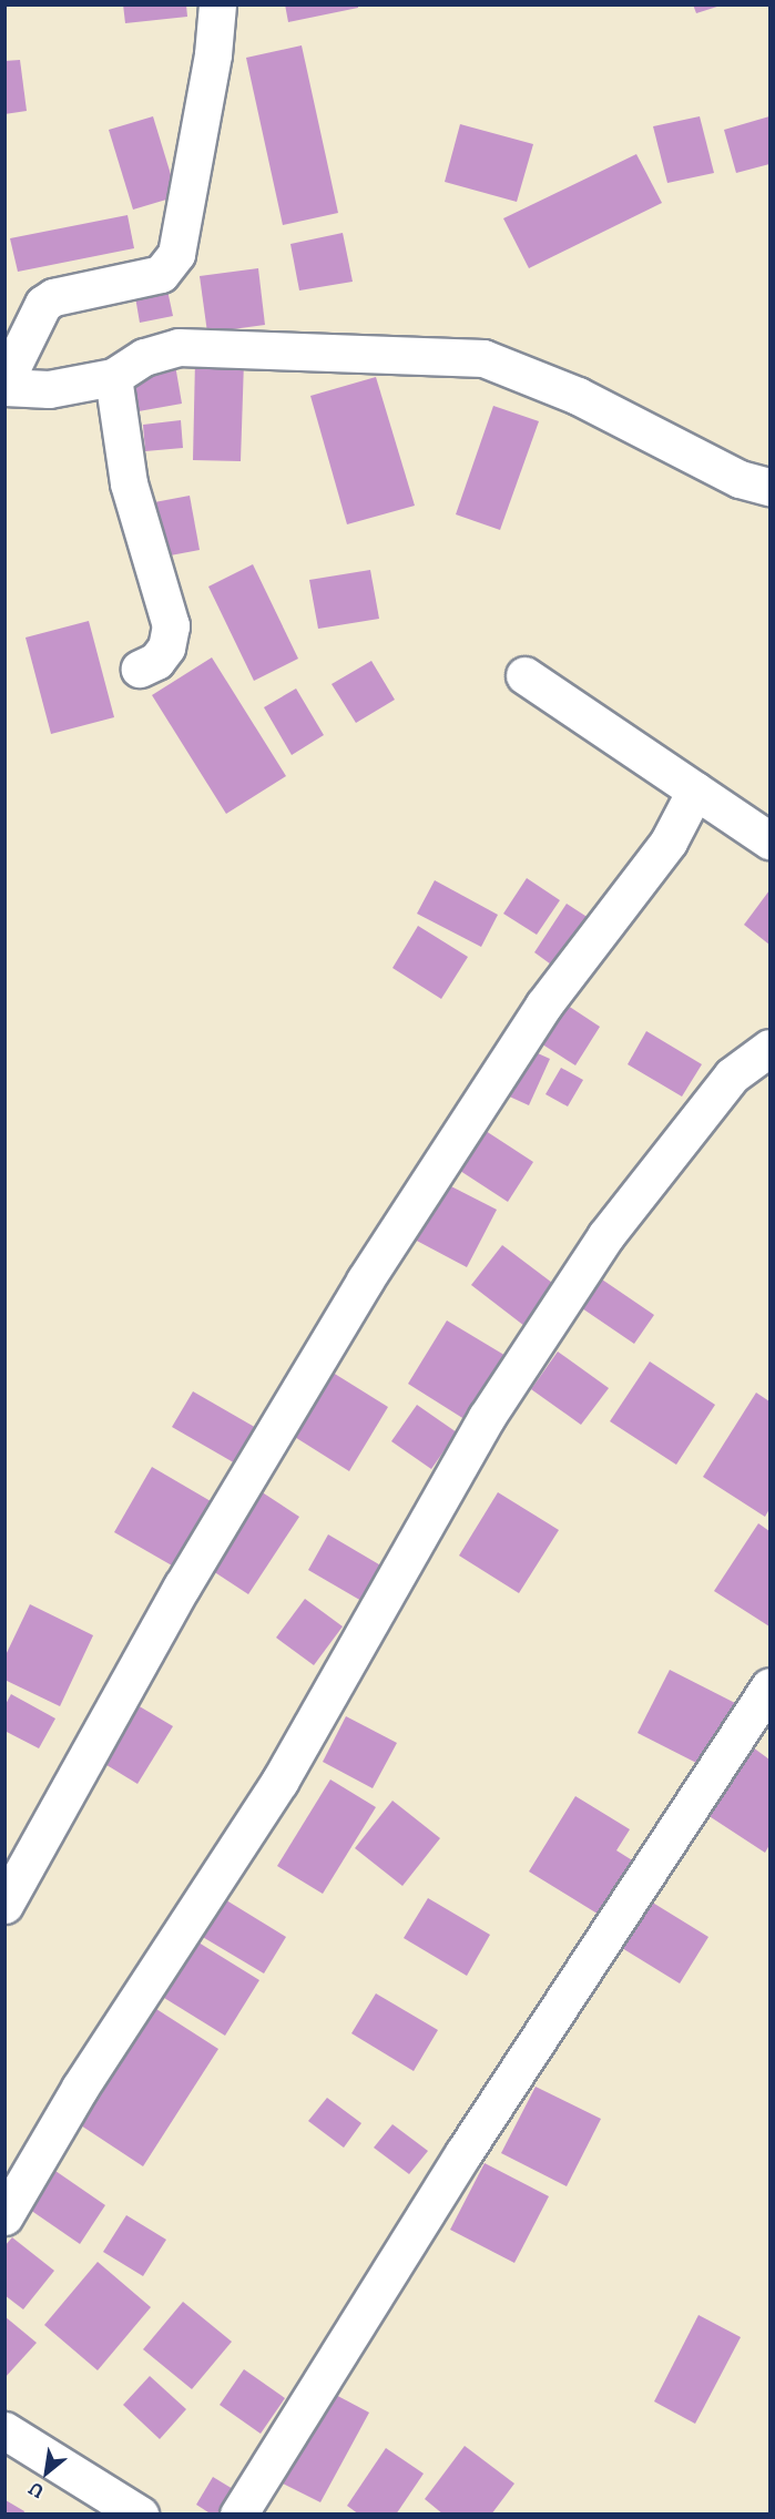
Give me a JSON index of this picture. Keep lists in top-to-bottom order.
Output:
{
  "north": "bottom left"
}
